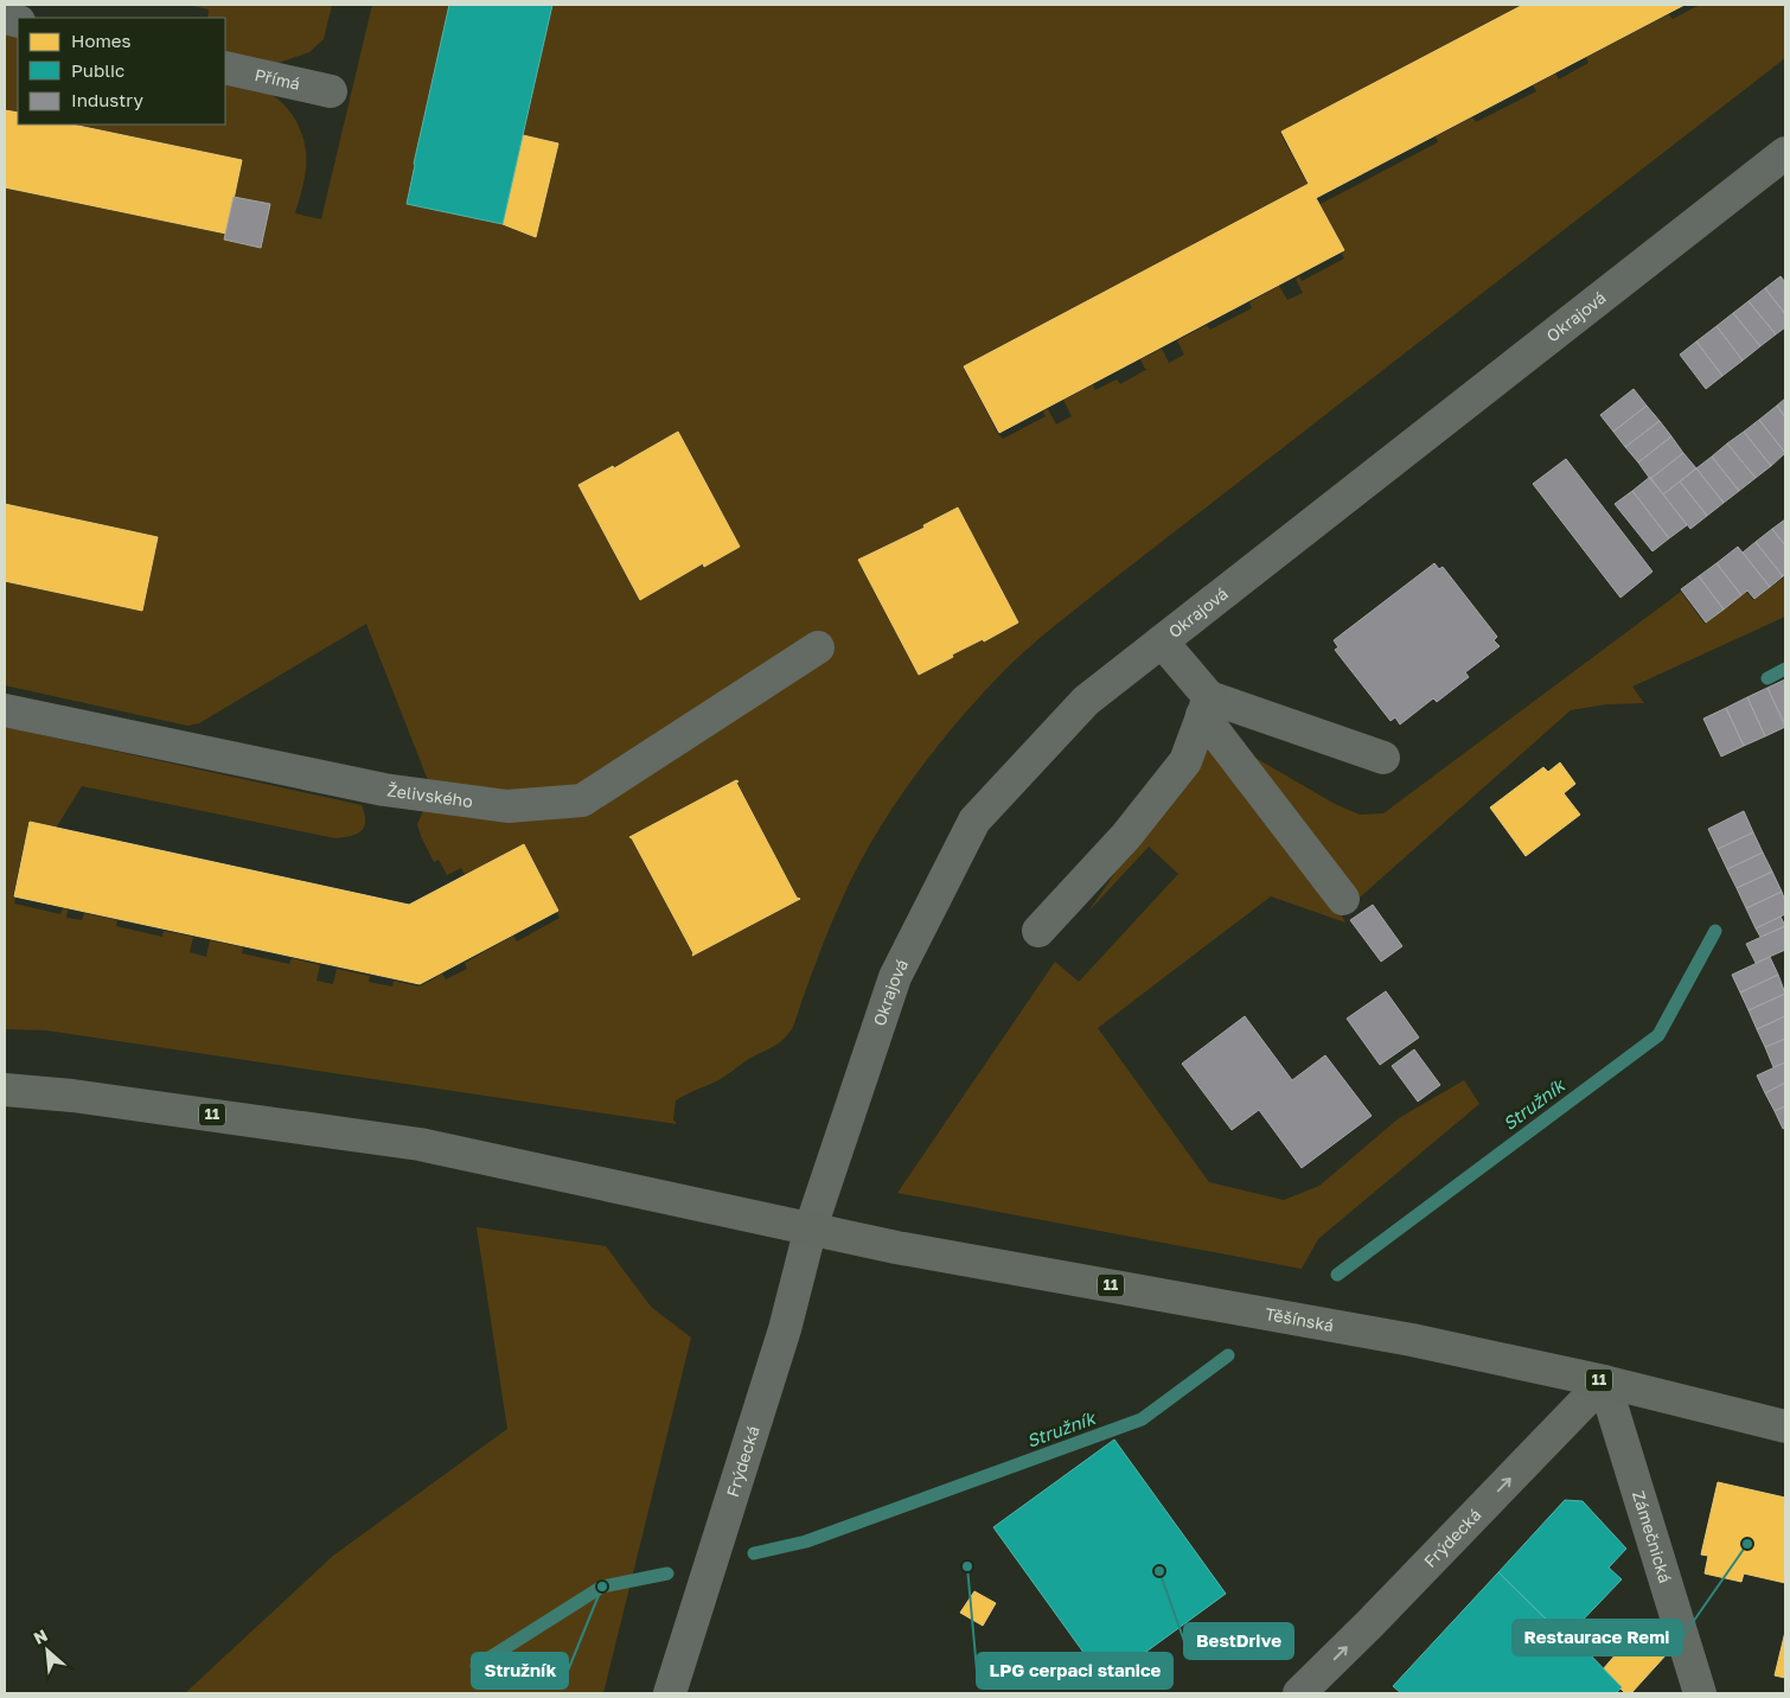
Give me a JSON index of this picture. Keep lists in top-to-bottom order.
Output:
{
  "streets": {
    "main road": ["11", "Těšínská"],
    "street": [
      "Přímá",
      "Okrajová",
      "Želivského",
      "Frýdecká",
      "Zámečnická"
    ]
  },
  "crossings": [
    ["Okrajová", "11"],
    ["Okrajová", "Těšínská"],
    ["Okrajová", "Frýdecká"],
    ["11", "Těšínská"],
    ["11", "Frýdecká"],
    ["Těšínská", "Frýdecká"],
    ["Těšínská", "Zámečnická"],
    ["Frýdecká", "Zámečnická"]
  ],
  "one_way": ["Frýdecká"],
  "water": ["Stružník"],
  "places": [
    "Restaurace Remi",
    "LPG cerpaci stanice",
    "BestDrive",
    "Stružník"
  ],
  "legend": ["Homes", "Public", "Industry"],
  "north": "top left"
}
